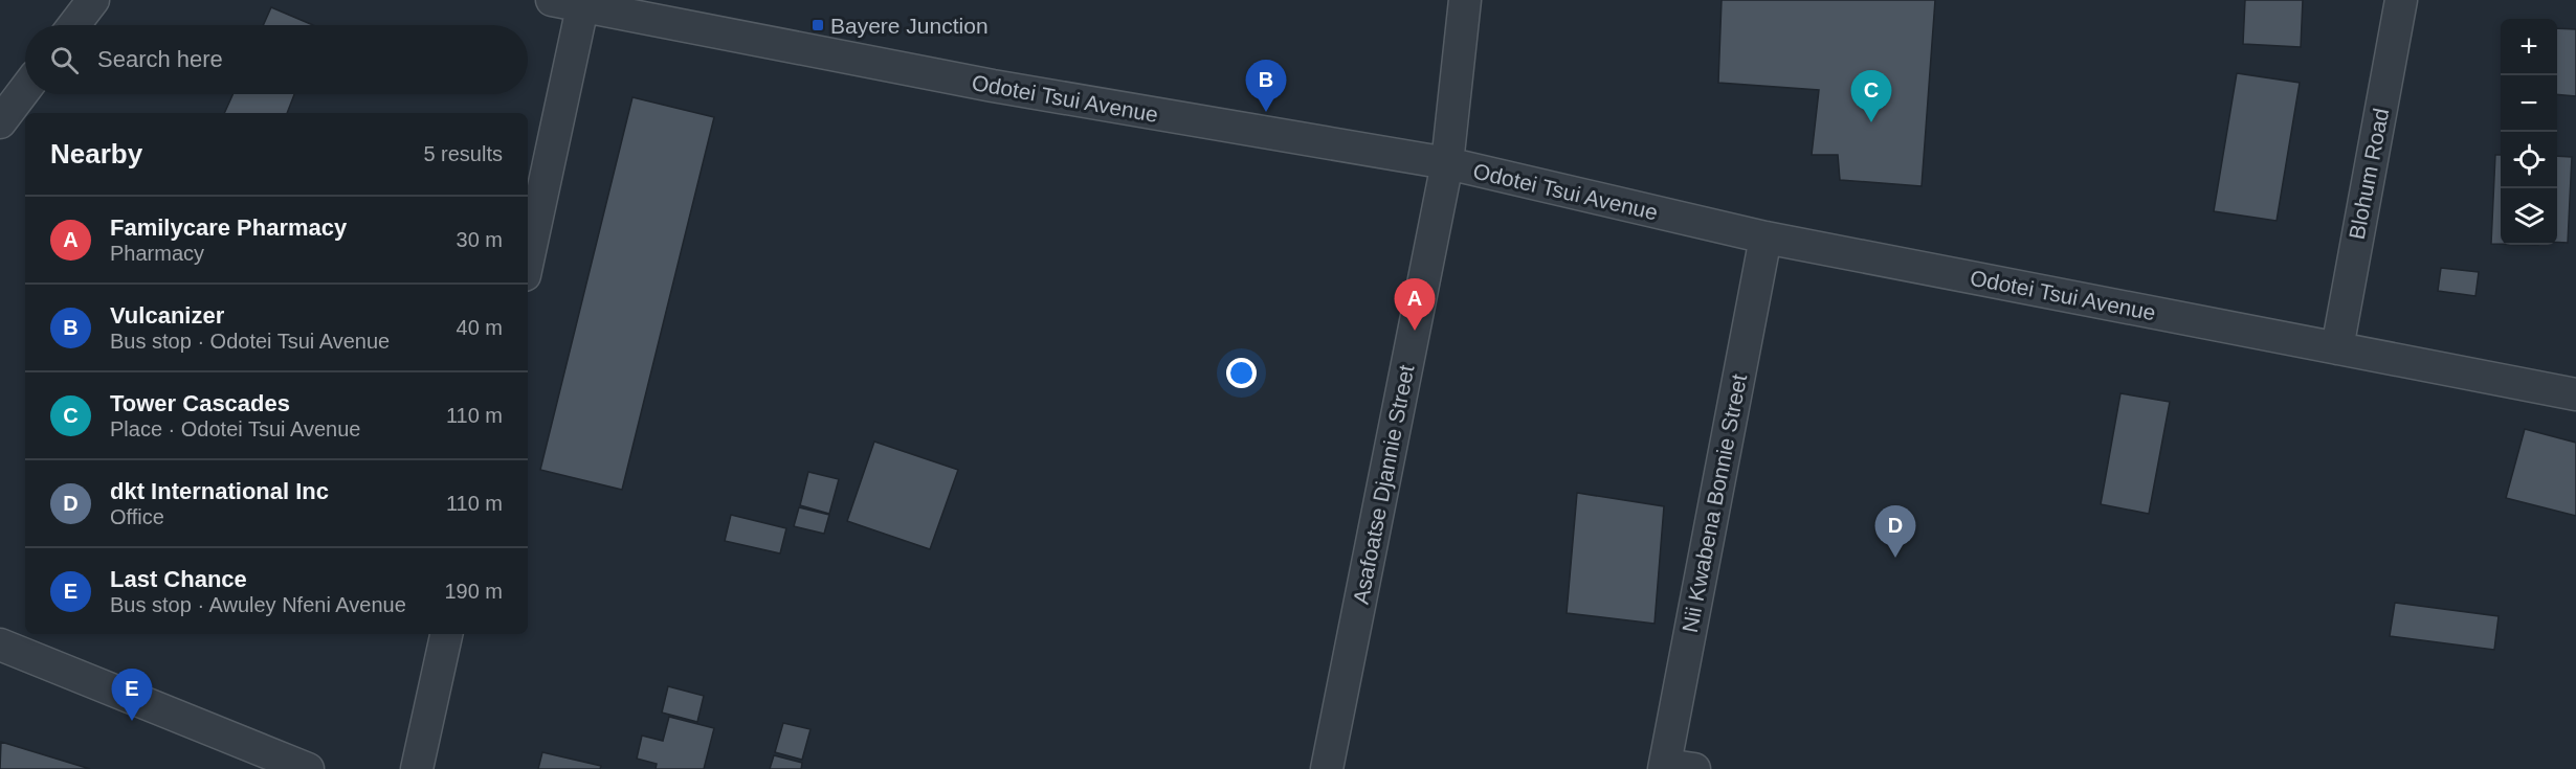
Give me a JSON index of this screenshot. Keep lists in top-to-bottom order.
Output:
{
  "streets": {
    "street": [
      "Odotei Tsui Avenue",
      "Blohum Road",
      "Asafoatse Djannie Street",
      "Nii Kwabena Bonnie Street"
    ]
  },
  "crossings": [
    ["Odotei Tsui Avenue", "Blohum Road"],
    ["Odotei Tsui Avenue", "Asafoatse Djannie Street"],
    ["Odotei Tsui Avenue", "Nii Kwabena Bonnie Street"]
  ],
  "places": {
    "transit": ["Bayere Junction"]
  },
  "page": {
    "map_buttons": ["+", "−"],
    "search": "Search here",
    "pins": [
      "B",
      "C",
      "A",
      "D",
      "E"
    ],
    "heading": ["Nearby", "5 results"],
    "list": [
      {
        "mark": "A",
        "name": "Familycare Pharmacy",
        "note": "Pharmacy",
        "value": "30 m"
      },
      {
        "mark": "B",
        "name": "Vulcanizer",
        "note": "Bus stop · Odotei Tsui Avenue",
        "value": "40 m"
      },
      {
        "mark": "C",
        "name": "Tower Cascades",
        "note": "Place · Odotei Tsui Avenue",
        "value": "110 m"
      },
      {
        "mark": "D",
        "name": "dkt International Inc",
        "note": "Office",
        "value": "110 m"
      },
      {
        "mark": "E",
        "name": "Last Chance",
        "note": "Bus stop · Awuley Nfeni Avenue",
        "value": "190 m"
      }
    ]
  }
}
